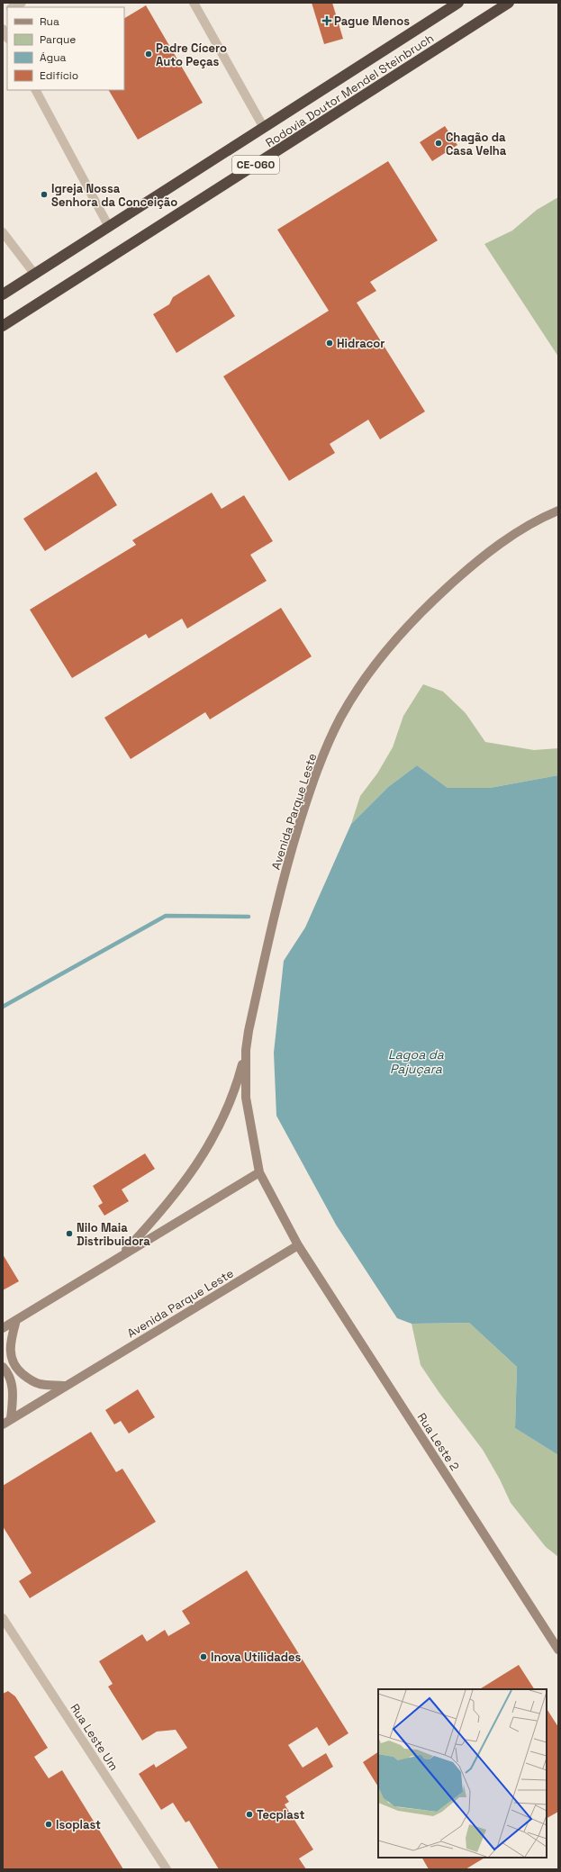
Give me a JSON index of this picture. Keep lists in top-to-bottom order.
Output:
{
  "streets": {
    "highway": ["Rodovia Doutor Mendel Steinbruch", "CE-060"],
    "street": ["Avenida Parque Leste", "Rua Leste 2", "Rua Leste Um"]
  },
  "crossings": [
    ["Avenida Parque Leste", "Rua Leste 2"]
  ],
  "water": ["Lagoa da Pajuçara"],
  "places": {
    "health": ["Pague Menos"],
    "other": [
      "Padre Cícero Auto Peças",
      "Chagão da Casa Velha",
      "Igreja Nossa Senhora da Conceição",
      "Hidracor",
      "Nilo Maia Distribuidora",
      "Inova Utilidades",
      "Tecplast",
      "Isoplast"
    ]
  },
  "legend": [
    "Rua",
    "Parque",
    "Água",
    "Edifício"
  ]
}
